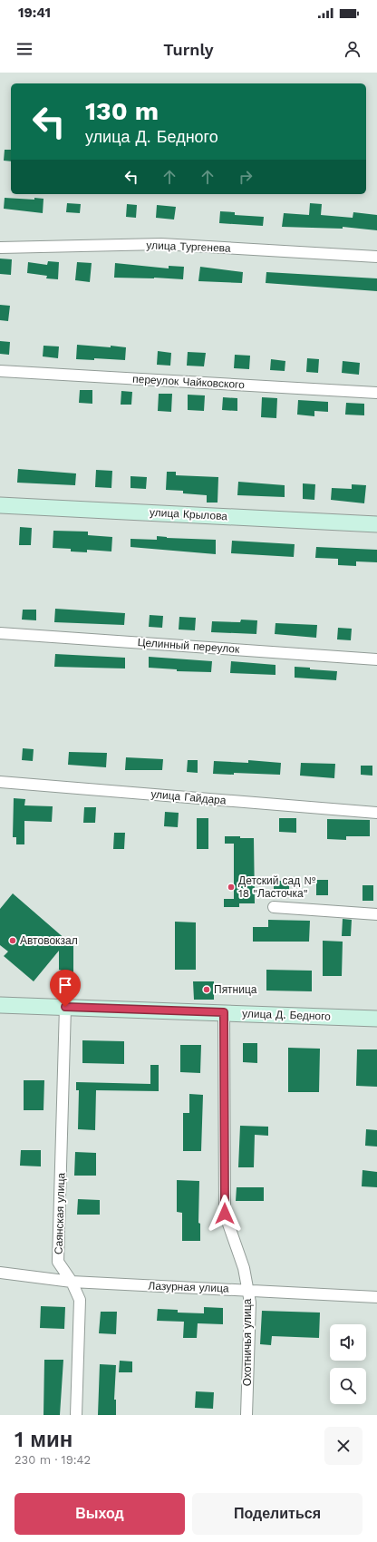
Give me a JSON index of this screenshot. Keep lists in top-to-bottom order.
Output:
{
  "streets": {
    "street": [
      "улица Тургенева",
      "переулок Чайковского",
      "улица Крылова",
      "Целинный переулок",
      "улица Гайдара",
      "улица Д. Бедного",
      "Саянская улица",
      "Лазурная улица",
      "Охотничья улица"
    ]
  },
  "crossings": [
    ["улица Д. Бедного", "Саянская улица"],
    ["улица Д. Бедного", "Охотничья улица"],
    ["Саянская улица", "Лазурная улица"],
    ["Лазурная улица", "Охотничья улица"]
  ],
  "places": ["Детский сад № 18 \"Ласточка\"", "Автовокзал", "Пятница"],
  "page": {
    "status": "19:41",
    "header": "Turnly",
    "turn": ["130 m", "улица Д. Бедного"],
    "heading": ["1 мин", "230 m · 19:42"],
    "buttons": ["Выход", "Поделиться"]
  }
}
